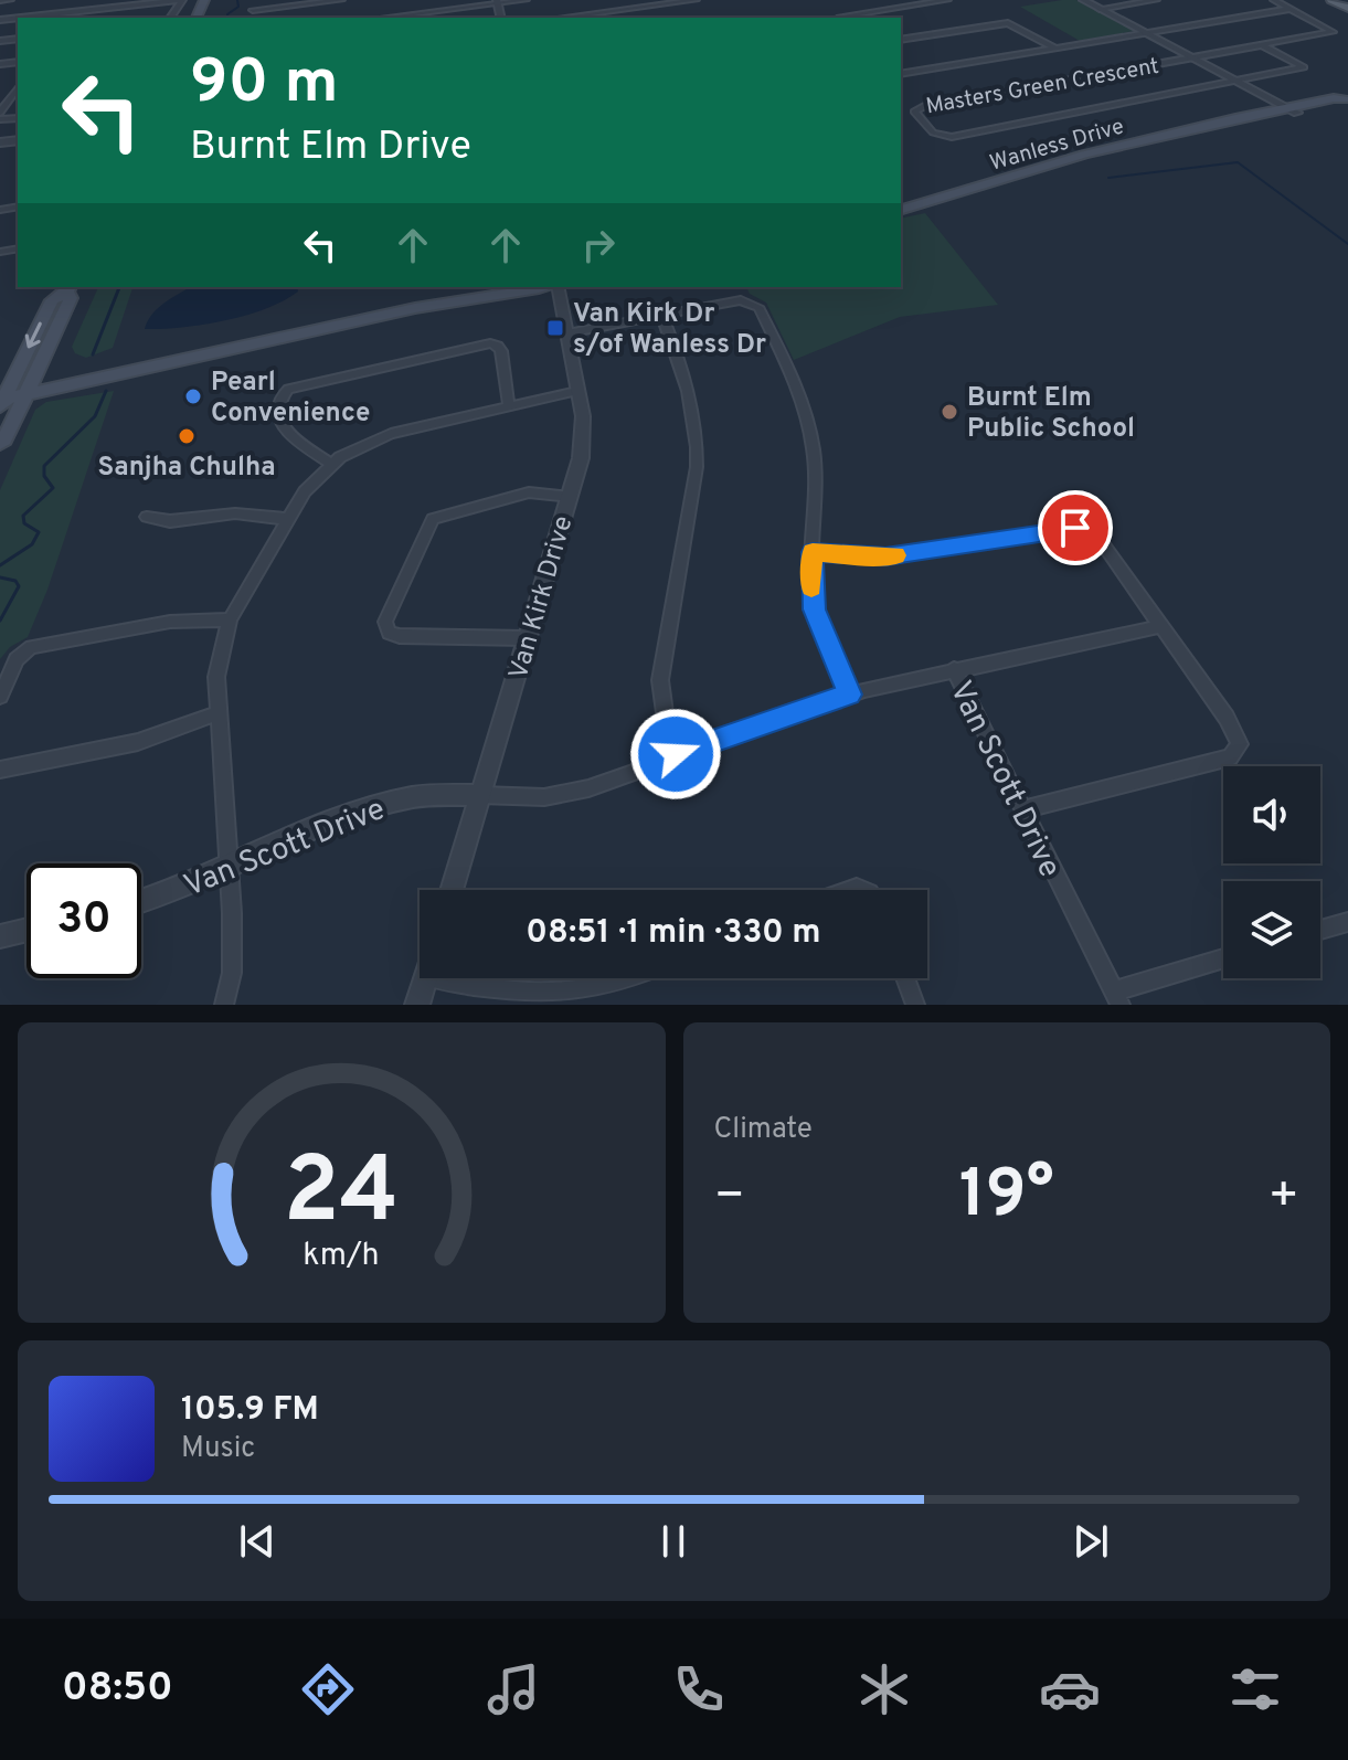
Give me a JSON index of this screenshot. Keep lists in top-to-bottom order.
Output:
{
  "streets": {
    "main road": ["Wanless Drive"],
    "street": ["Masters Green Crescent", "Van Kirk Drive", "Van Scott Drive"]
  },
  "crossings": [
    ["Van Kirk Drive", "Van Scott Drive"]
  ],
  "places": {
    "transit": ["Van Kirk Dr s/of Wanless Dr"],
    "other": ["Pearl Convenience", "Burnt Elm Public School", "Sanjha Chulha"]
  },
  "page": {
    "turn": ["90 m", "Burnt Elm Drive"],
    "limit": "30",
    "trip": "08:51 · 1 min · 330 m",
    "tile": "Climate",
    "heat": ["−", "19°", "+"],
    "song": ["105.9 FM", "Music"],
    "tabs": "08:50",
    "gauge": ["24", "km/h"]
  }
}
